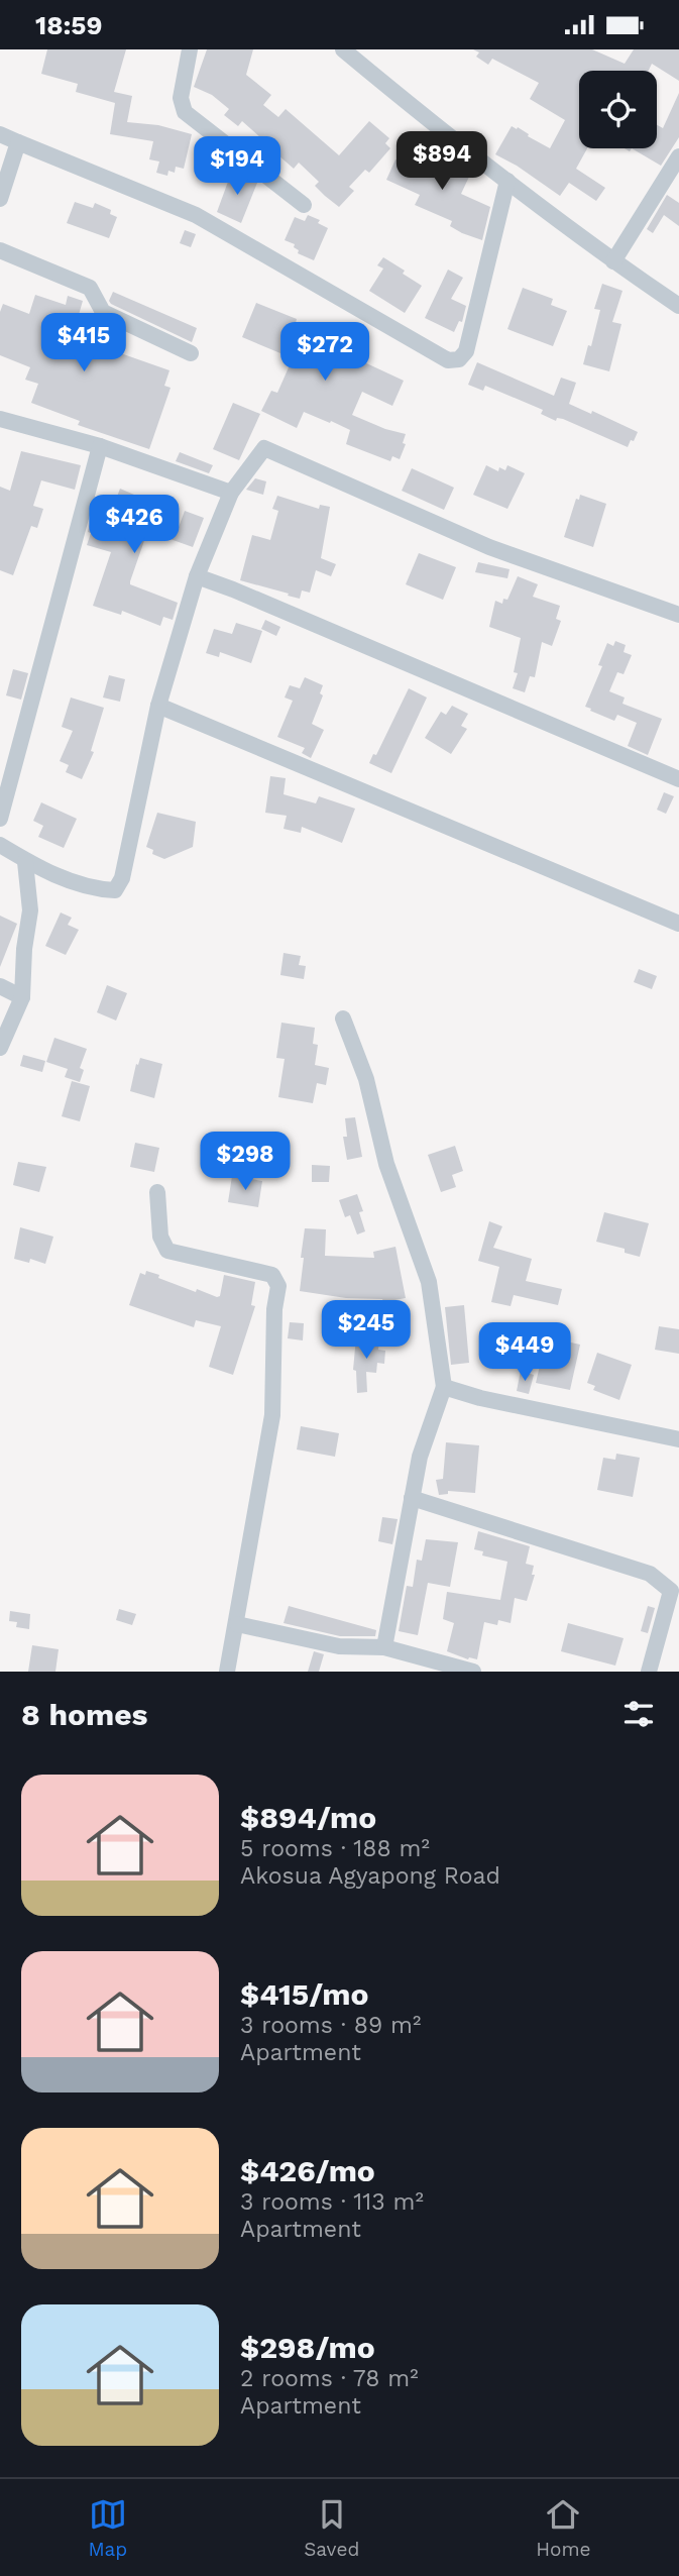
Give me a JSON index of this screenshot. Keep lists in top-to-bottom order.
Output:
{
  "page": {
    "status": "18:59",
    "price": [
      "$894",
      "$194",
      "$415",
      "$272",
      "$426",
      "$298",
      "$245",
      "$449"
    ],
    "heading": "8 homes",
    "list": [
      {
        "name": "$894/mo",
        "note": "5 rooms · 188 m² · Akosua Agyapong Road"
      },
      {
        "name": "$415/mo",
        "note": "3 rooms · 89 m² · Apartment"
      },
      {
        "name": "$426/mo",
        "note": "3 rooms · 113 m² · Apartment"
      },
      {
        "name": "$298/mo",
        "note": "2 rooms · 78 m² · Apartment"
      }
    ],
    "tabs": ["Map", "Saved", "Home"]
  }
}
